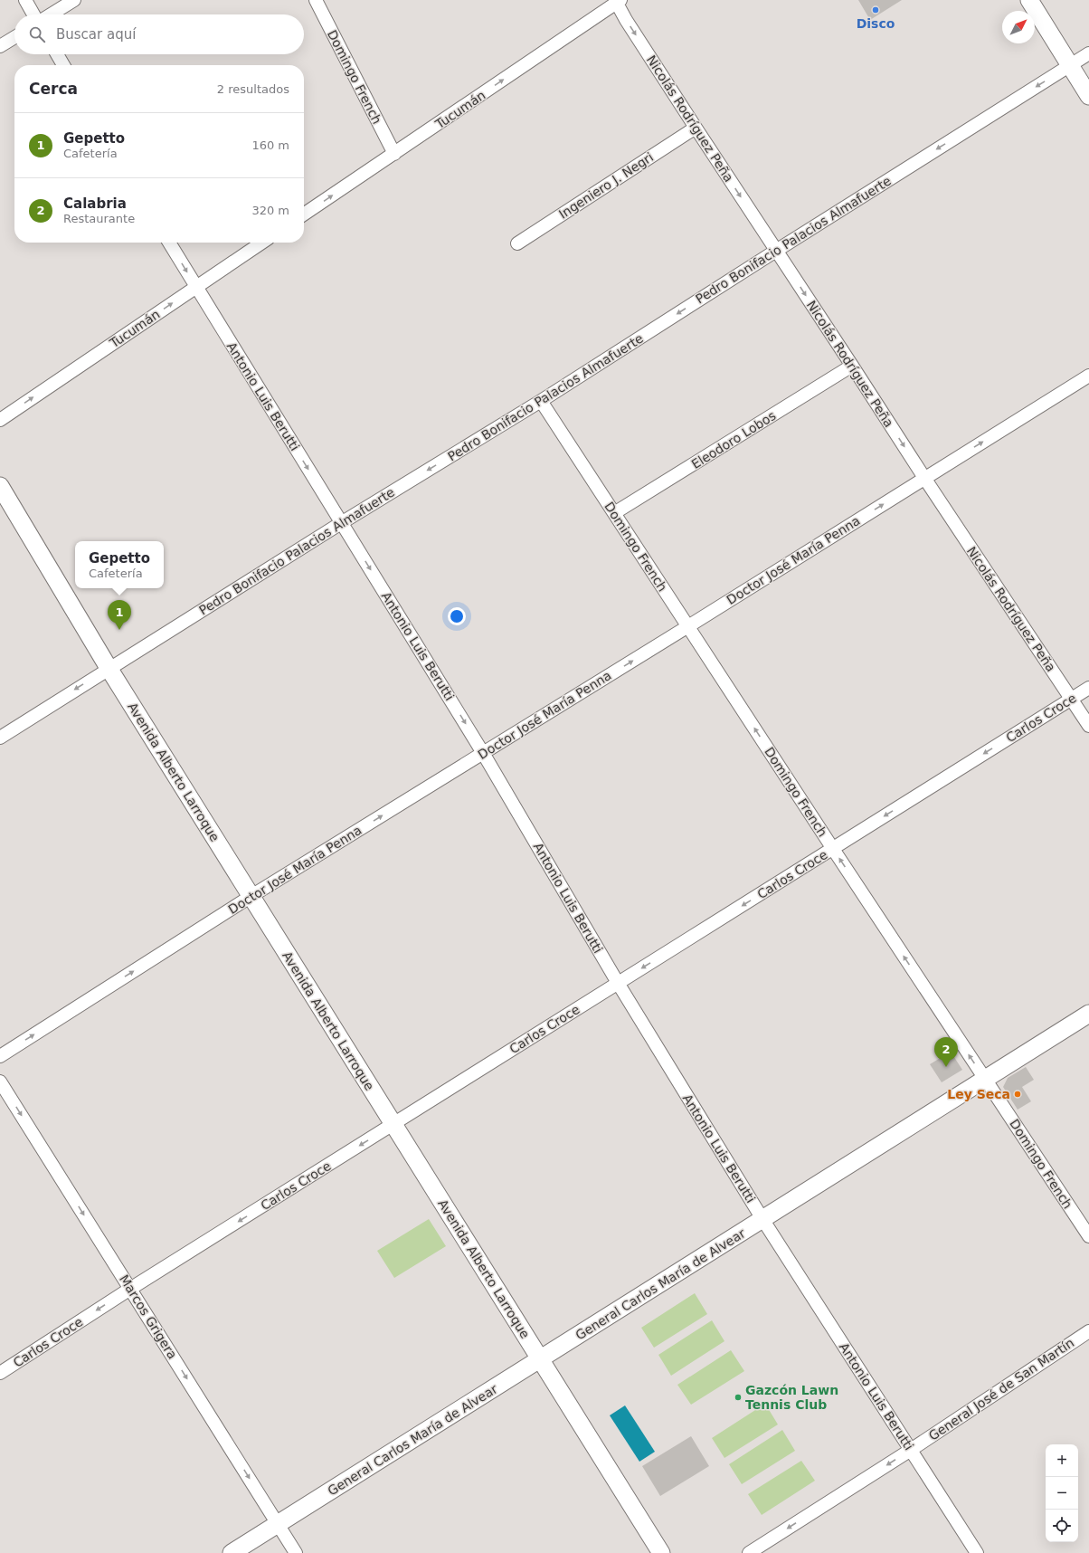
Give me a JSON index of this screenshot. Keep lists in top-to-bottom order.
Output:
{
  "streets": {
    "main road": ["Avenida Alberto Larroque", "General Carlos María de Alvear"],
    "street": [
      "Domingo French",
      "Tucumán",
      "Nicolás Rodríguez Peña",
      "Ingeniero J. Negri",
      "Pedro Bonifacio Palacios Almafuerte",
      "Antonio Luis Berutti",
      "Eleodoro Lobos",
      "Doctor José María Penna",
      "Carlos Croce",
      "Marcos Grigera",
      "General José de San Martín"
    ]
  },
  "crossings": [
    ["Domingo French", "Tucumán"],
    ["Domingo French", "Pedro Bonifacio Palacios Almafuerte"],
    ["Domingo French", "Eleodoro Lobos"],
    ["Domingo French", "Doctor José María Penna"],
    ["Domingo French", "Carlos Croce"],
    ["Domingo French", "General Carlos María de Alvear"],
    ["Tucumán", "Nicolás Rodríguez Peña"],
    ["Tucumán", "Antonio Luis Berutti"],
    ["Nicolás Rodríguez Peña", "Ingeniero J. Negri"],
    ["Nicolás Rodríguez Peña", "Pedro Bonifacio Palacios Almafuerte"],
    ["Nicolás Rodríguez Peña", "Eleodoro Lobos"],
    ["Nicolás Rodríguez Peña", "Doctor José María Penna"],
    ["Nicolás Rodríguez Peña", "Carlos Croce"],
    ["Pedro Bonifacio Palacios Almafuerte", "Antonio Luis Berutti"],
    ["Pedro Bonifacio Palacios Almafuerte", "Avenida Alberto Larroque"],
    ["Antonio Luis Berutti", "Doctor José María Penna"],
    ["Antonio Luis Berutti", "Carlos Croce"],
    ["Antonio Luis Berutti", "General Carlos María de Alvear"],
    ["Antonio Luis Berutti", "General José de San Martín"],
    ["Doctor José María Penna", "Avenida Alberto Larroque"],
    ["Carlos Croce", "Avenida Alberto Larroque"],
    ["Carlos Croce", "Marcos Grigera"],
    ["Avenida Alberto Larroque", "General Carlos María de Alvear"],
    ["General Carlos María de Alvear", "Marcos Grigera"]
  ],
  "one_way": [
    "Domingo French",
    "Tucumán",
    "Nicolás Rodríguez Peña",
    "Pedro Bonifacio Palacios Almafuerte",
    "Antonio Luis Berutti",
    "Doctor José María Penna",
    "Carlos Croce",
    "Marcos Grigera",
    "General José de San Martín"
  ],
  "places": ["Disco", "Ley Seca", "Gazcón Lawn Tennis Club"],
  "north": "top right",
  "page": {
    "search": "Buscar aquí",
    "heading": ["Cerca", "2 resultados"],
    "list": [
      {
        "mark": "1",
        "name": "Gepetto",
        "note": "Cafetería",
        "value": "160 m"
      },
      {
        "mark": "2",
        "name": "Calabria",
        "note": "Restaurante",
        "value": "320 m"
      }
    ],
    "popup": ["Gepetto", "Cafetería"],
    "pins": ["1", "2"],
    "map_buttons": ["+", "−"]
  }
}
